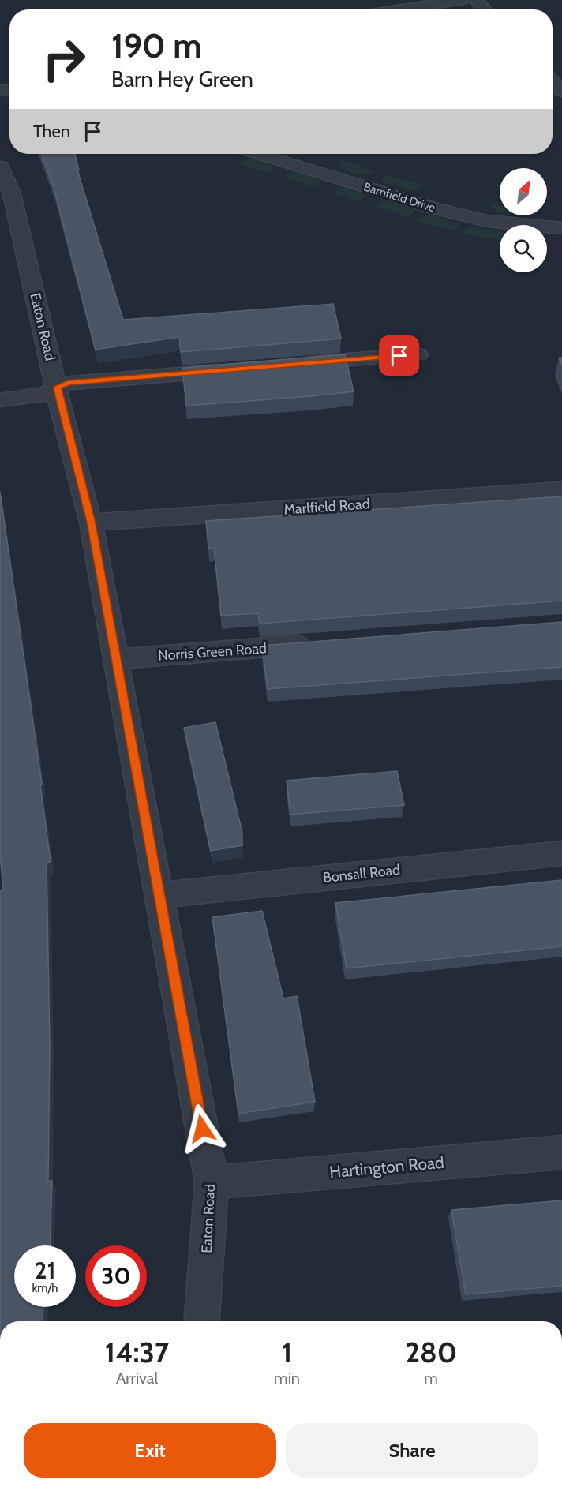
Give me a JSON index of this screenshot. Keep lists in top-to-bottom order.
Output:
{
  "streets": {
    "street": [
      "Barnfield Drive",
      "Eaton Road",
      "Marlfield Road",
      "Norris Green Road",
      "Bonsall Road",
      "Hartington Road"
    ]
  },
  "crossings": [
    ["Eaton Road", "Marlfield Road"],
    ["Eaton Road", "Norris Green Road"],
    ["Eaton Road", "Bonsall Road"],
    ["Eaton Road", "Hartington Road"]
  ],
  "north": "top right",
  "page": {
    "turn": ["190 m", "Barn Hey Green"],
    "then": "Then",
    "speed": "21 km/h",
    "limit": "30",
    "eta": [
      "14:37",
      "Arrival",
      "1",
      "min",
      "280",
      "m"
    ],
    "buttons": ["Exit", "Share"]
  }
}
